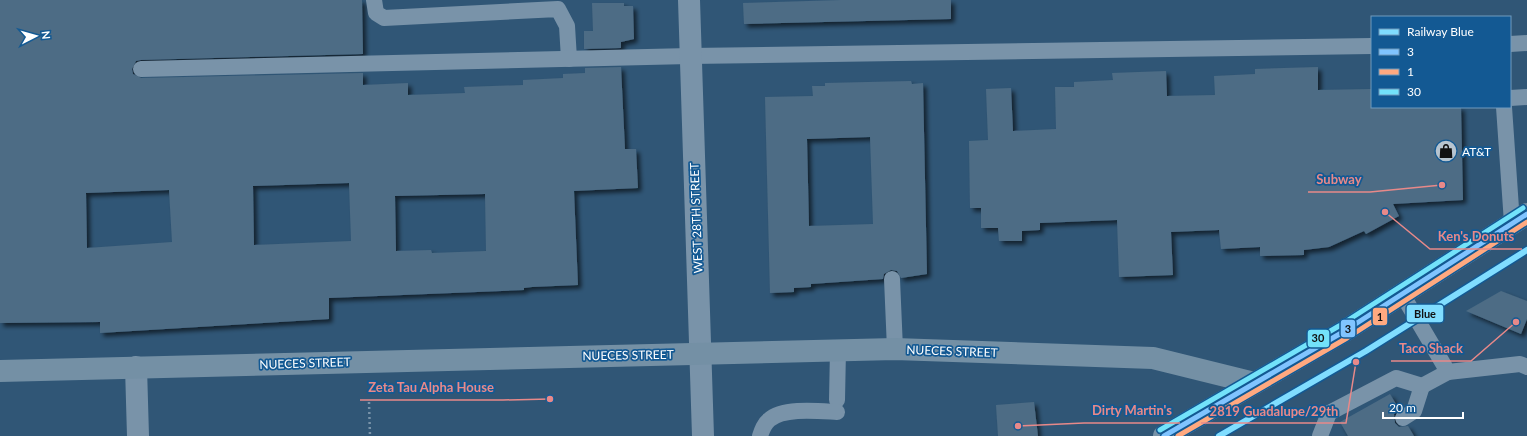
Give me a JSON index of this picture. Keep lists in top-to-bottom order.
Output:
{
  "streets": {
    "street": ["WEST 28TH STREET", "NUECES STREET"]
  },
  "crossings": [
    ["WEST 28TH STREET", "NUECES STREET"]
  ],
  "places": {
    "shop": ["AT&T"],
    "other": [
      "Subway",
      "Ken's Donuts",
      "Taco Shack",
      "2819 Guadalupe/29th",
      "Zeta Tau Alpha House",
      "Dirty Martin's"
    ]
  },
  "lines": [
    "transit line 30",
    "transit line 3",
    "transit line 1",
    "rail line Blue"
  ],
  "legend": [
    "Railway Blue",
    "3",
    "1",
    "30"
  ],
  "scale_bar": "20 m",
  "north": "right"
}
